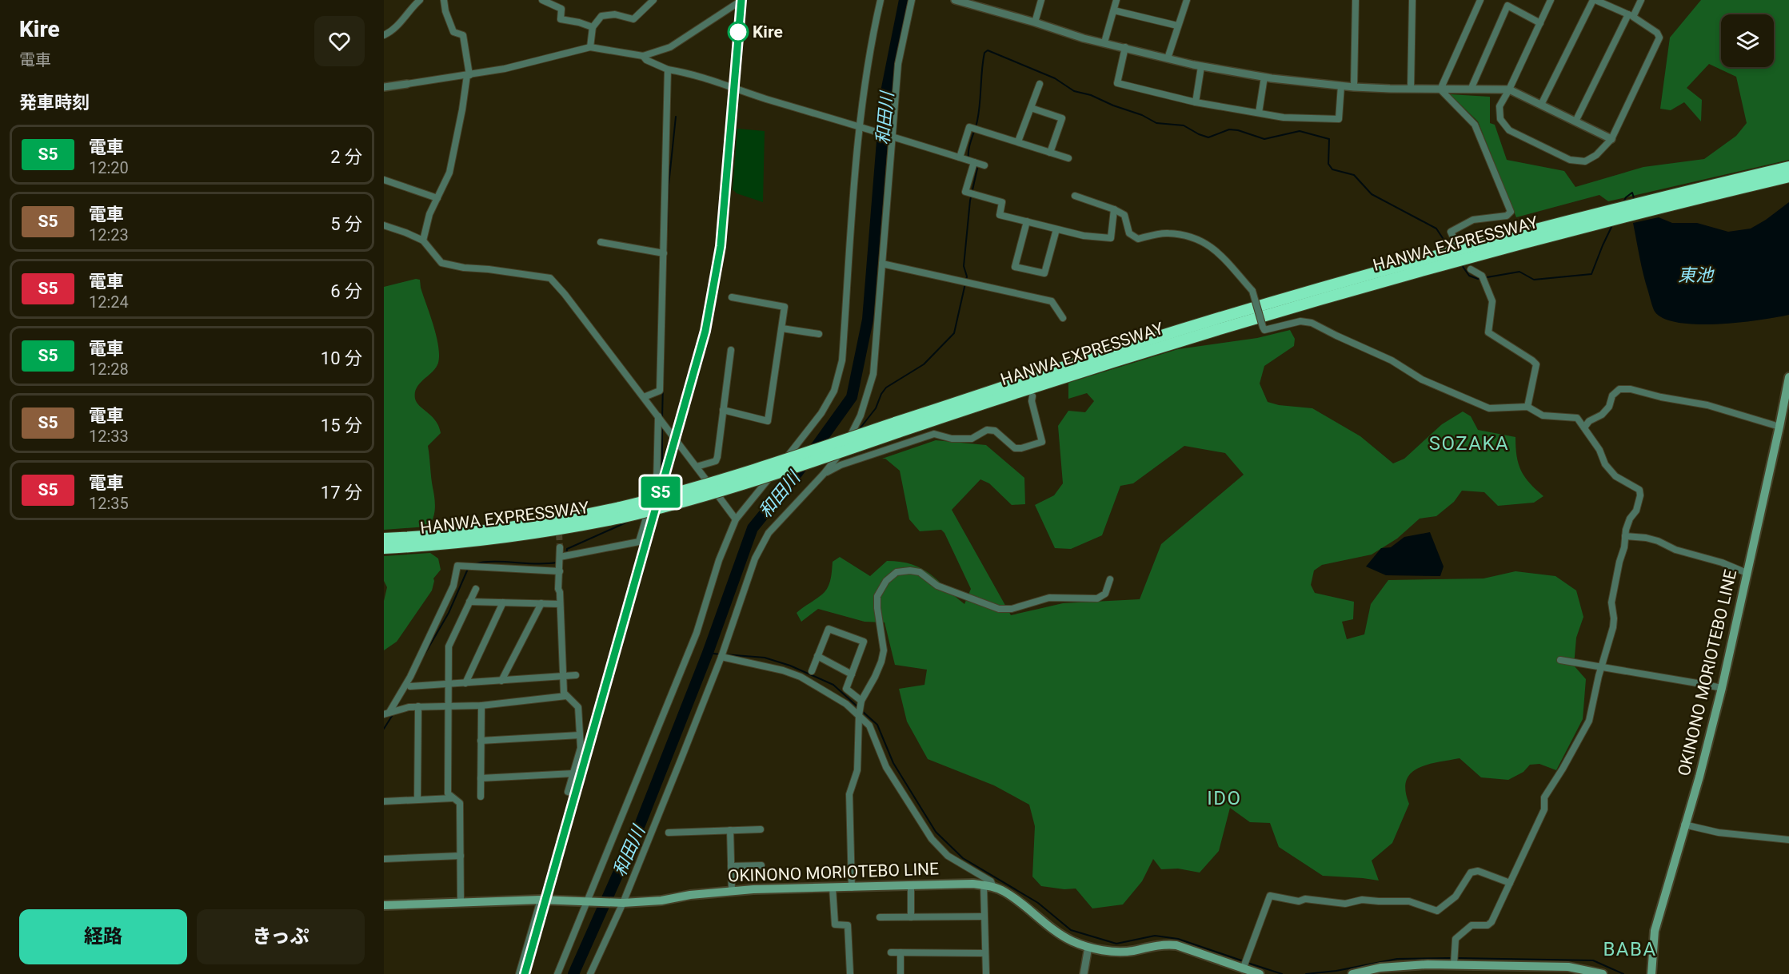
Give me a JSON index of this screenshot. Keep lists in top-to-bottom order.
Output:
{
  "streets": {
    "highway": ["HANWA EXPRESSWAY"],
    "main road": ["OKINONO MORIOTEBO LINE"]
  },
  "districts": ["SOZAKA", "IDO", "BABA"],
  "water": ["和田川", "東池"],
  "places": ["Kire"],
  "page": {
    "heading": [
      ["Kire", "電車"],
      "発車時刻"
    ],
    "on_map": "S5",
    "list": [
      {
        "mark": "S5",
        "name": "電車",
        "note": "12:20",
        "value": "2 分"
      },
      {
        "mark": "S5",
        "name": "電車",
        "note": "12:23",
        "value": "5 分"
      },
      {
        "mark": "S5",
        "name": "電車",
        "note": "12:24",
        "value": "6 分"
      },
      {
        "mark": "S5",
        "name": "電車",
        "note": "12:28",
        "value": "10 分"
      },
      {
        "mark": "S5",
        "name": "電車",
        "note": "12:33",
        "value": "15 分"
      },
      {
        "mark": "S5",
        "name": "電車",
        "note": "12:35",
        "value": "17 分"
      }
    ],
    "buttons": ["経路", "きっぷ"]
  }
}
